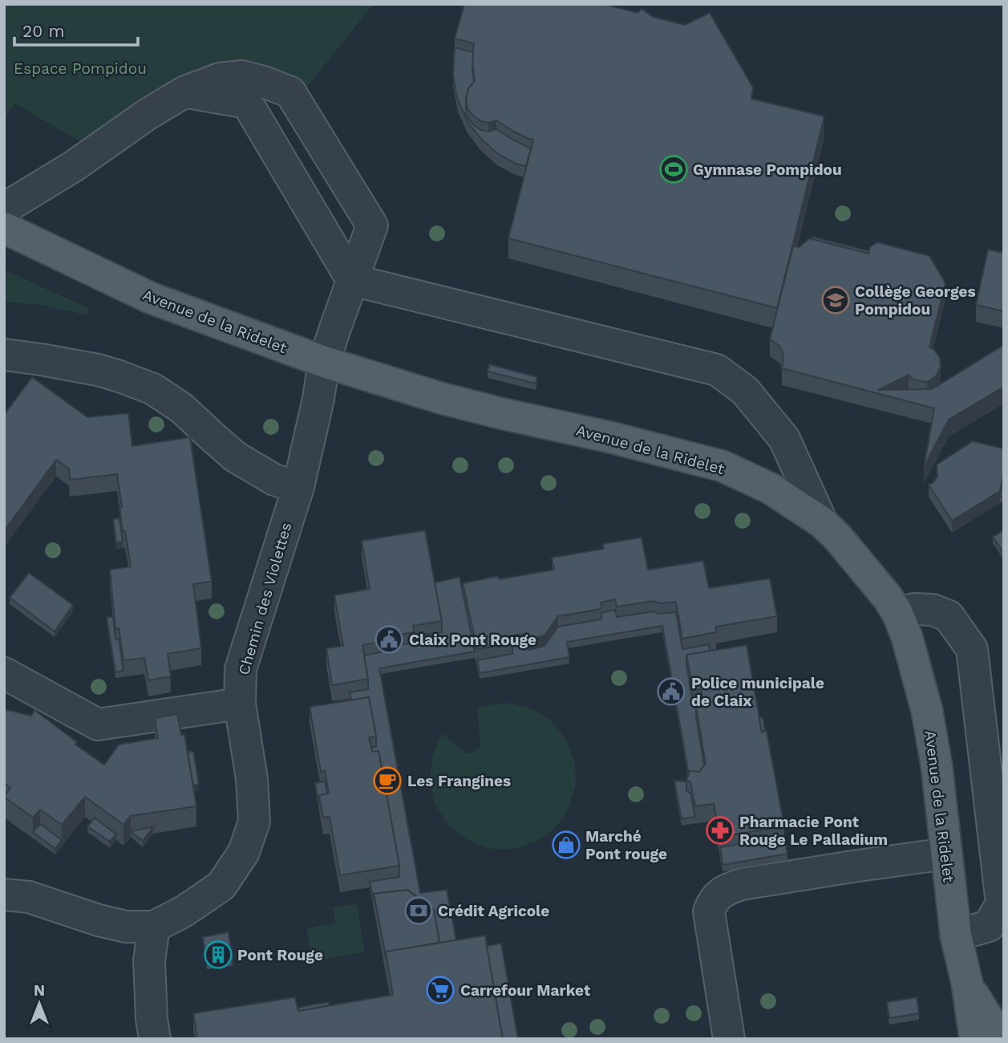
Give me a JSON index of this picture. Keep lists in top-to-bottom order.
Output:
{
  "streets": {
    "main road": ["Avenue de la Ridelet"],
    "street": ["Chemin des Violettes"]
  },
  "crossings": [
    ["Avenue de la Ridelet", "Chemin des Violettes"]
  ],
  "parks": ["Espace Pompidou"],
  "places": {
    "sports": ["Gymnase Pompidou"],
    "school or university": ["Collège Georges Pompidou"],
    "public building": ["Claix Pont Rouge", "Police municipale de Claix"],
    "cafe": ["Les Frangines"],
    "pharmacy": ["Pharmacie Pont Rouge Le Palladium"],
    "shop": ["Marché Pont rouge"],
    "bank": ["Crédit Agricole"],
    "building": ["Pont Rouge"],
    "supermarket": ["Carrefour Market"]
  },
  "scale_bar": "20 m",
  "north": "top"
}
